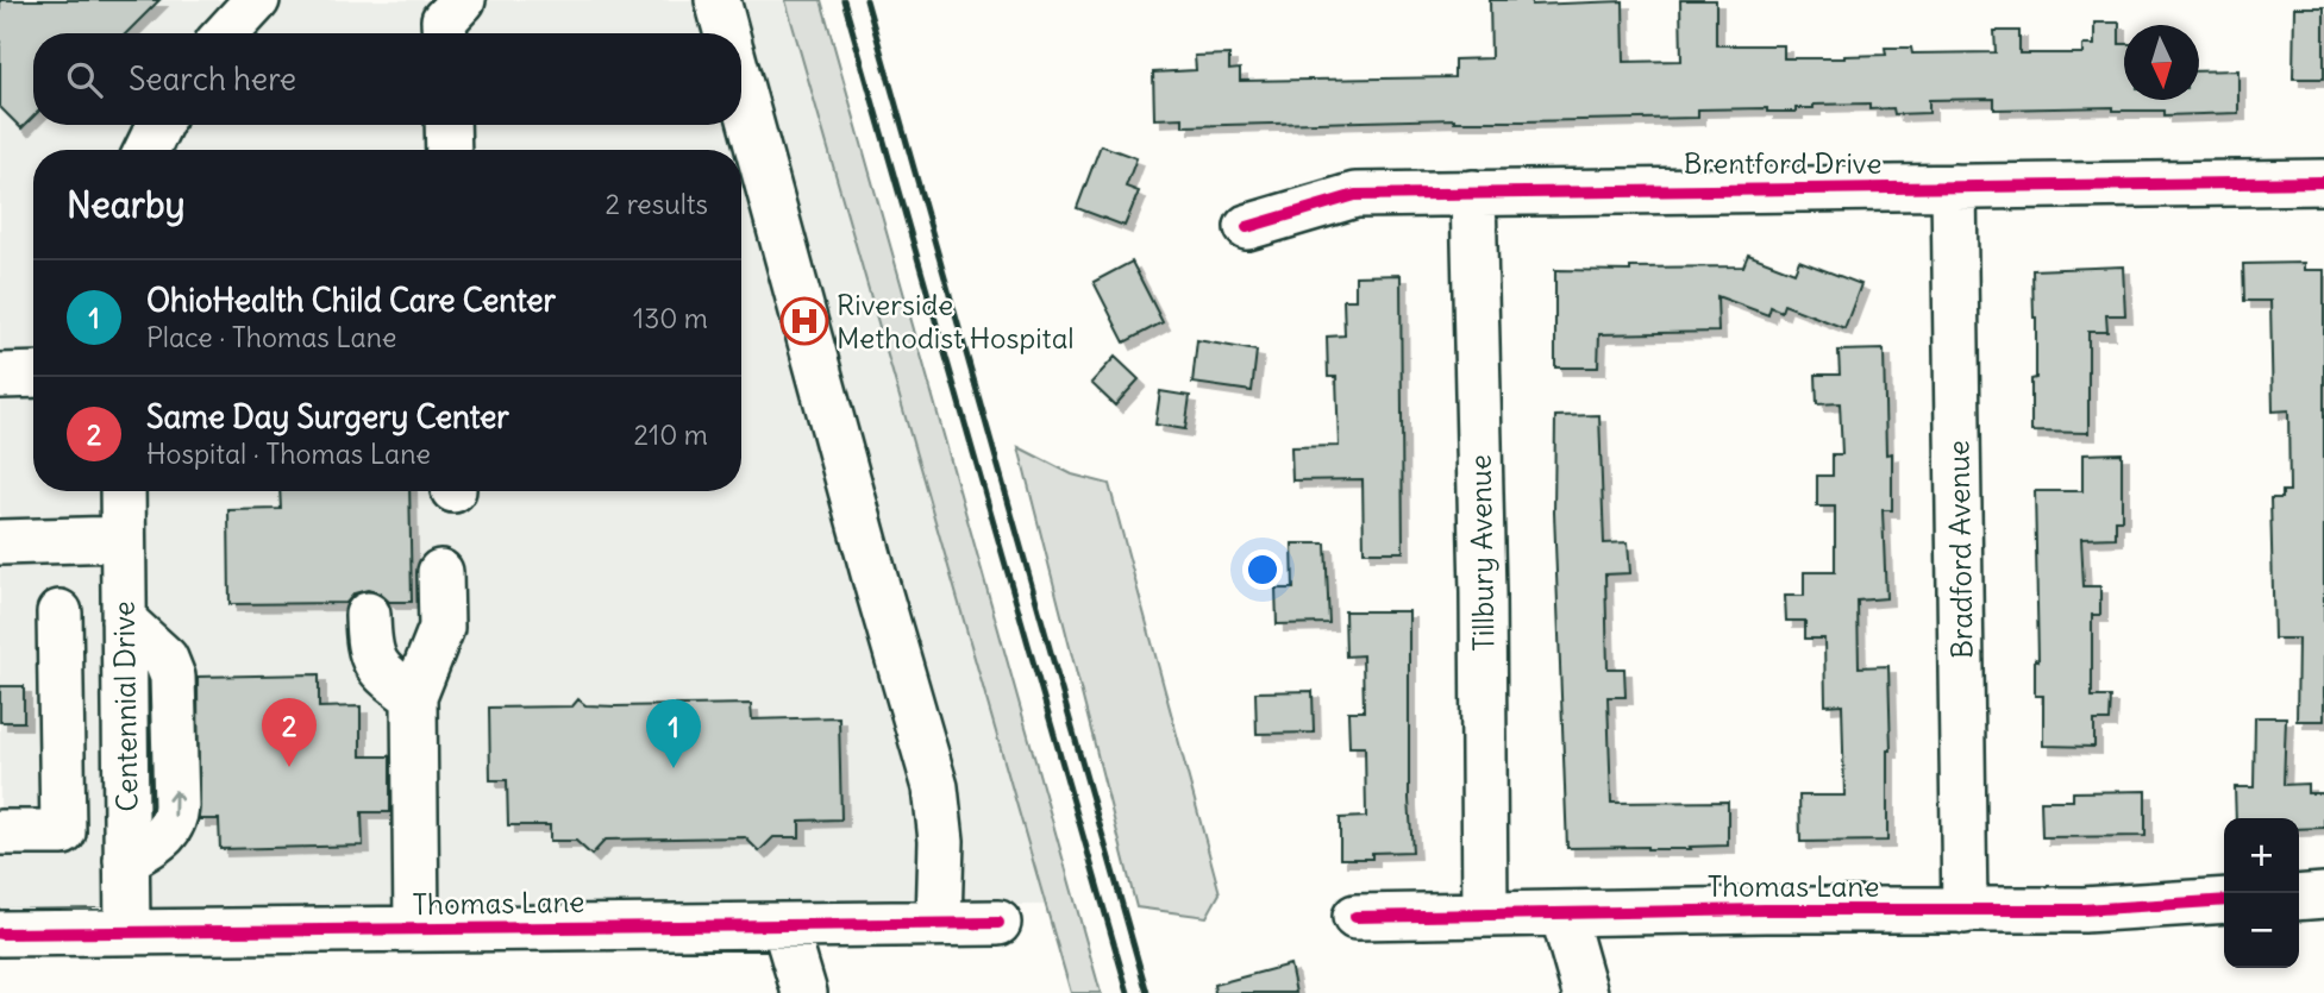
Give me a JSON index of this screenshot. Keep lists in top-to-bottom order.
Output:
{
  "streets": {
    "street": [
      "Brentford Drive",
      "Bradford Avenue",
      "Tillbury Avenue",
      "Centennial Drive",
      "Thomas Lane"
    ]
  },
  "crossings": [
    ["Brentford Drive", "Bradford Avenue"],
    ["Brentford Drive", "Tillbury Avenue"],
    ["Bradford Avenue", "Thomas Lane"],
    ["Tillbury Avenue", "Thomas Lane"],
    ["Centennial Drive", "Thomas Lane"]
  ],
  "places": {
    "hospital": ["Riverside Methodist Hospital"]
  },
  "north": "bottom",
  "page": {
    "search": "Search here",
    "heading": ["Nearby", "2 results"],
    "list": [
      {
        "mark": "1",
        "name": "OhioHealth Child Care Center",
        "note": "Place · Thomas Lane",
        "value": "130 m"
      },
      {
        "mark": "2",
        "name": "Same Day Surgery Center",
        "note": "Hospital · Thomas Lane",
        "value": "210 m"
      }
    ],
    "pins": ["2", "1"],
    "map_buttons": ["+", "−"]
  }
}
